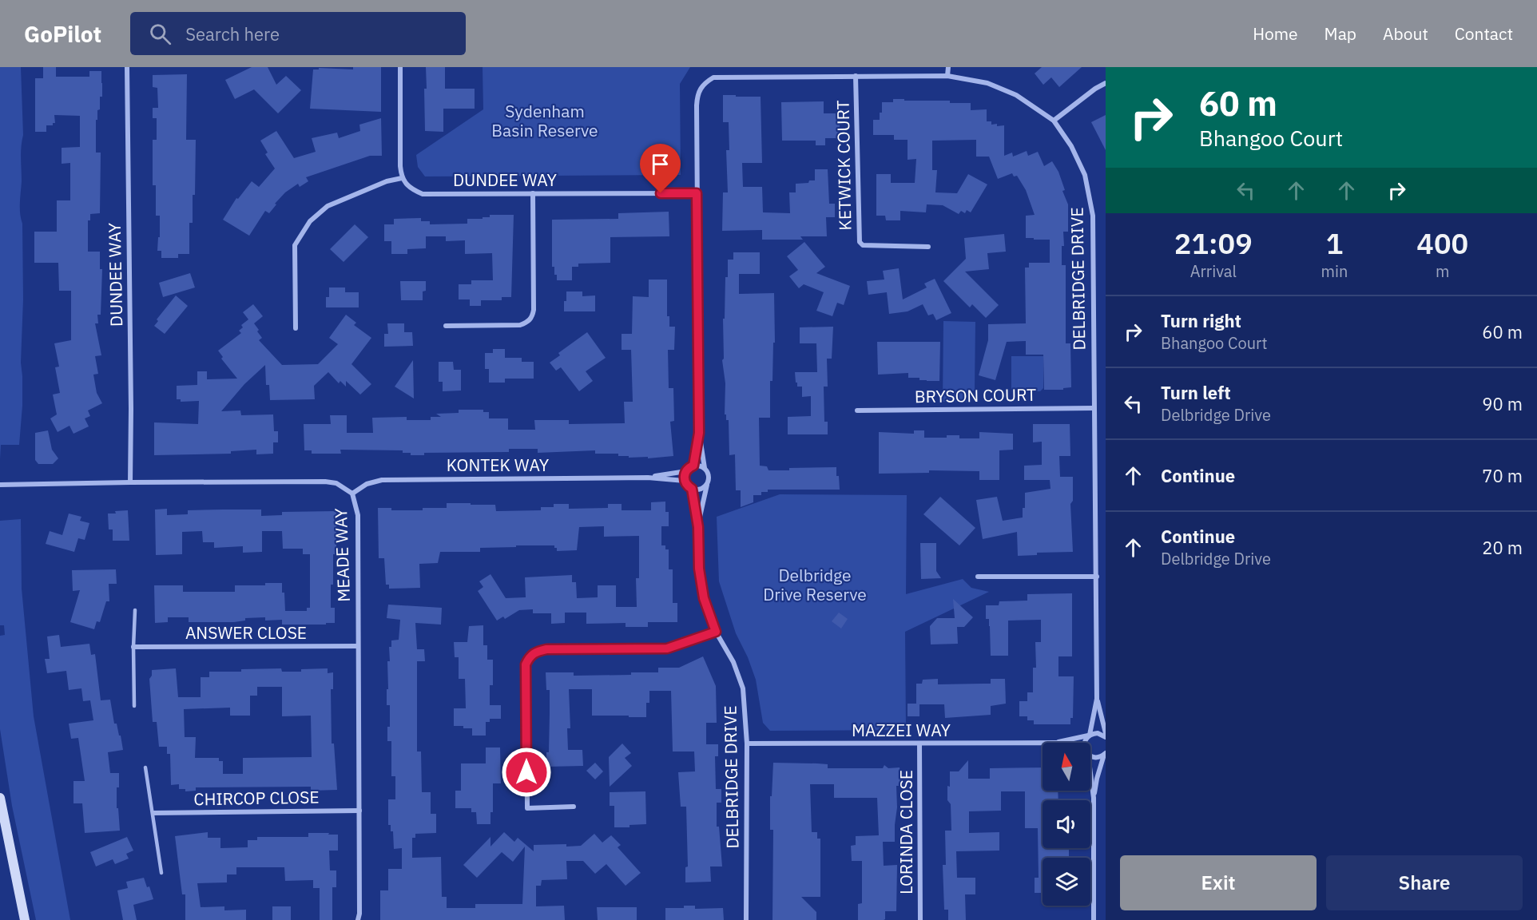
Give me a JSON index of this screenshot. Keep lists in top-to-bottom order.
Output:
{
  "streets": {
    "street": [
      "KETWICK COURT",
      "DUNDEE WAY",
      "DELBRIDGE DRIVE",
      "BRYSON COURT",
      "KONTEK WAY",
      "MEADE WAY",
      "ANSWER CLOSE",
      "MAZZEI WAY",
      "CHIRCOP CLOSE",
      "LORINDA CLOSE"
    ]
  },
  "crossings": [
    ["KETWICK COURT", "DELBRIDGE DRIVE"],
    ["DUNDEE WAY", "DELBRIDGE DRIVE"],
    ["DUNDEE WAY", "MEADE WAY"],
    ["DELBRIDGE DRIVE", "BRYSON COURT"],
    ["DELBRIDGE DRIVE", "KONTEK WAY"],
    ["DELBRIDGE DRIVE", "MAZZEI WAY"],
    ["KONTEK WAY", "MEADE WAY"],
    ["MEADE WAY", "ANSWER CLOSE"],
    ["MEADE WAY", "CHIRCOP CLOSE"],
    ["MAZZEI WAY", "LORINDA CLOSE"]
  ],
  "parks": ["Sydenham Basin Reserve", "Delbridge Drive Reserve"],
  "north": "top",
  "page": {
    "header": "GoPilot",
    "search": "Search here",
    "nav": [
      "Home",
      "Map",
      "About",
      "Contact"
    ],
    "turn": ["60 m", "Bhangoo Court"],
    "eta": [
      "21:09",
      "Arrival",
      "1",
      "min",
      "400",
      "m"
    ],
    "list": [
      {
        "name": "Turn right",
        "note": "Bhangoo Court",
        "value": "60 m"
      },
      {
        "name": "Turn left",
        "note": "Delbridge Drive",
        "value": "90 m"
      },
      {
        "name": "Continue",
        "value": "70 m"
      },
      {
        "name": "Continue",
        "note": "Delbridge Drive",
        "value": "20 m"
      }
    ],
    "buttons": ["Exit", "Share"]
  }
}
